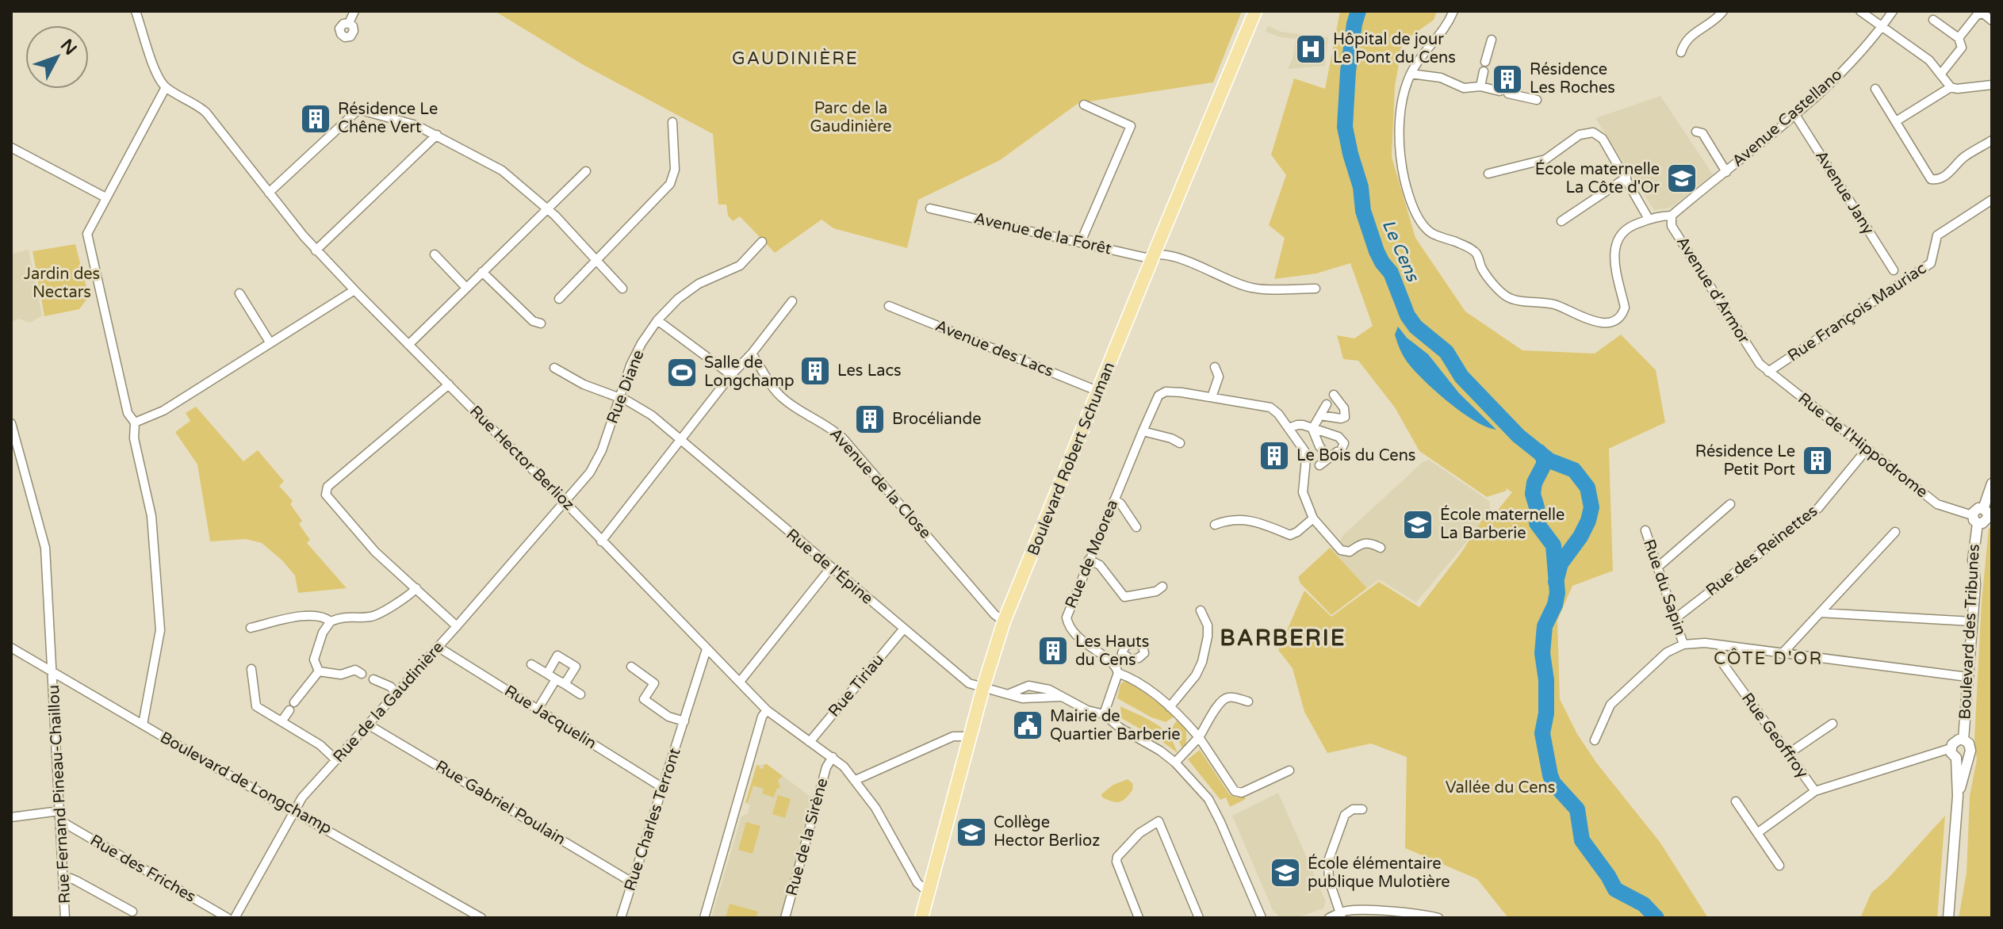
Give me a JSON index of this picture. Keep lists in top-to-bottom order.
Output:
{
  "streets": {
    "main road": ["Boulevard Robert Schuman"],
    "street": [
      "Avenue Castellano",
      "Avenue Jany",
      "Avenue de la Forêt",
      "Avenue d'Armor",
      "Rue François Mauriac",
      "Avenue des Lacs",
      "Rue Diane",
      "Rue de l'Hippodrome",
      "Rue Hector Berlioz",
      "Avenue de la Close",
      "Rue des Reinettes",
      "Rue de Moorea",
      "Rue de l'Épine",
      "Rue du Sapin",
      "Boulevard des Tribunes",
      "Rue Tiriau",
      "Rue de la Gaudinière",
      "Rue Jacquelin",
      "Rue Geoffroy",
      "Boulevard de Longchamp",
      "Rue Fernand Pineau-Chaillou",
      "Rue Gabriel Poulain",
      "Rue Charles Terront",
      "Rue de la Sirène",
      "Rue des Friches"
    ]
  },
  "crossings": [
    ["Avenue Castellano", "Avenue Jany"],
    ["Avenue Castellano", "Avenue d'Armor"],
    ["Avenue de la Forêt", "Boulevard Robert Schuman"],
    ["Avenue d'Armor", "Rue de l'Hippodrome"],
    ["Rue François Mauriac", "Rue de l'Hippodrome"],
    ["Avenue des Lacs", "Boulevard Robert Schuman"],
    ["Rue Diane", "Rue Hector Berlioz"],
    ["Rue Diane", "Rue de l'Épine"],
    ["Rue Diane", "Rue de la Gaudinière"],
    ["Rue de l'Hippodrome", "Rue des Reinettes"],
    ["Rue de l'Hippodrome", "Boulevard des Tribunes"],
    ["Rue Hector Berlioz", "Boulevard Robert Schuman"],
    ["Rue Hector Berlioz", "Rue Tiriau"],
    ["Rue Hector Berlioz", "Rue de la Gaudinière"],
    ["Rue Hector Berlioz", "Rue Charles Terront"],
    ["Rue Hector Berlioz", "Rue de la Sirène"],
    ["Boulevard Robert Schuman", "Avenue de la Close"],
    ["Boulevard Robert Schuman", "Rue de l'Épine"],
    ["Rue des Reinettes", "Rue du Sapin"],
    ["Rue de l'Épine", "Rue Tiriau"],
    ["Boulevard des Tribunes", "Rue Geoffroy"],
    ["Rue de la Gaudinière", "Rue Jacquelin"],
    ["Rue de la Gaudinière", "Boulevard de Longchamp"],
    ["Rue de la Gaudinière", "Rue Gabriel Poulain"],
    ["Rue Jacquelin", "Rue Charles Terront"],
    ["Boulevard de Longchamp", "Rue Fernand Pineau-Chaillou"],
    ["Rue Fernand Pineau-Chaillou", "Rue des Friches"],
    ["Rue Gabriel Poulain", "Rue Charles Terront"]
  ],
  "districts": ["GAUDINIÈRE", "BARBERIE", "CÔTE D'OR"],
  "water": ["Le Cens"],
  "parks": ["Parc de la Gaudinière", "Jardin des Nectars", "Vallée du Cens"],
  "places": {
    "hospital": ["Hôpital de jour Le Pont du Cens"],
    "building": [
      "Résidence Les Roches",
      "Résidence Le Chêne Vert",
      "Les Lacs",
      "Brocéliande",
      "Le Bois du Cens",
      "Résidence Le Petit Port",
      "Les Hauts du Cens"
    ],
    "school or university": [
      "École maternelle La Côte d'Or",
      "École maternelle La Barberie",
      "Collège Hector Berlioz",
      "École élémentaire publique Mulotière"
    ],
    "sports": ["Salle de Longchamp"],
    "public building": ["Mairie de Quartier Barberie"]
  },
  "north": "top right"
}
